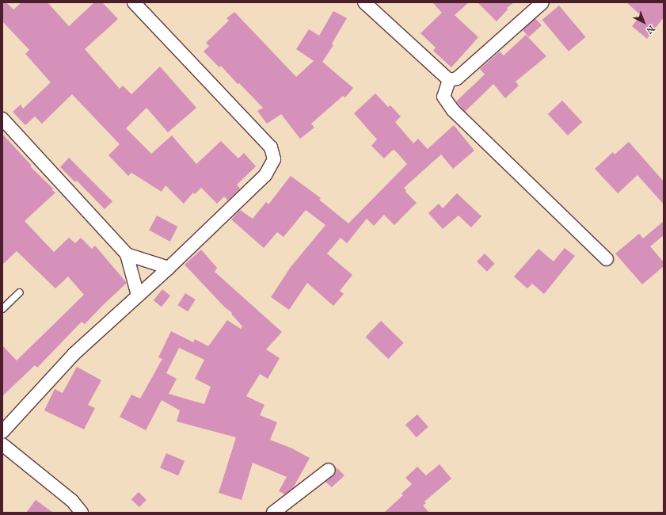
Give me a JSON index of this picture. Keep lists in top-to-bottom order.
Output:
{
  "north": "bottom right"
}
